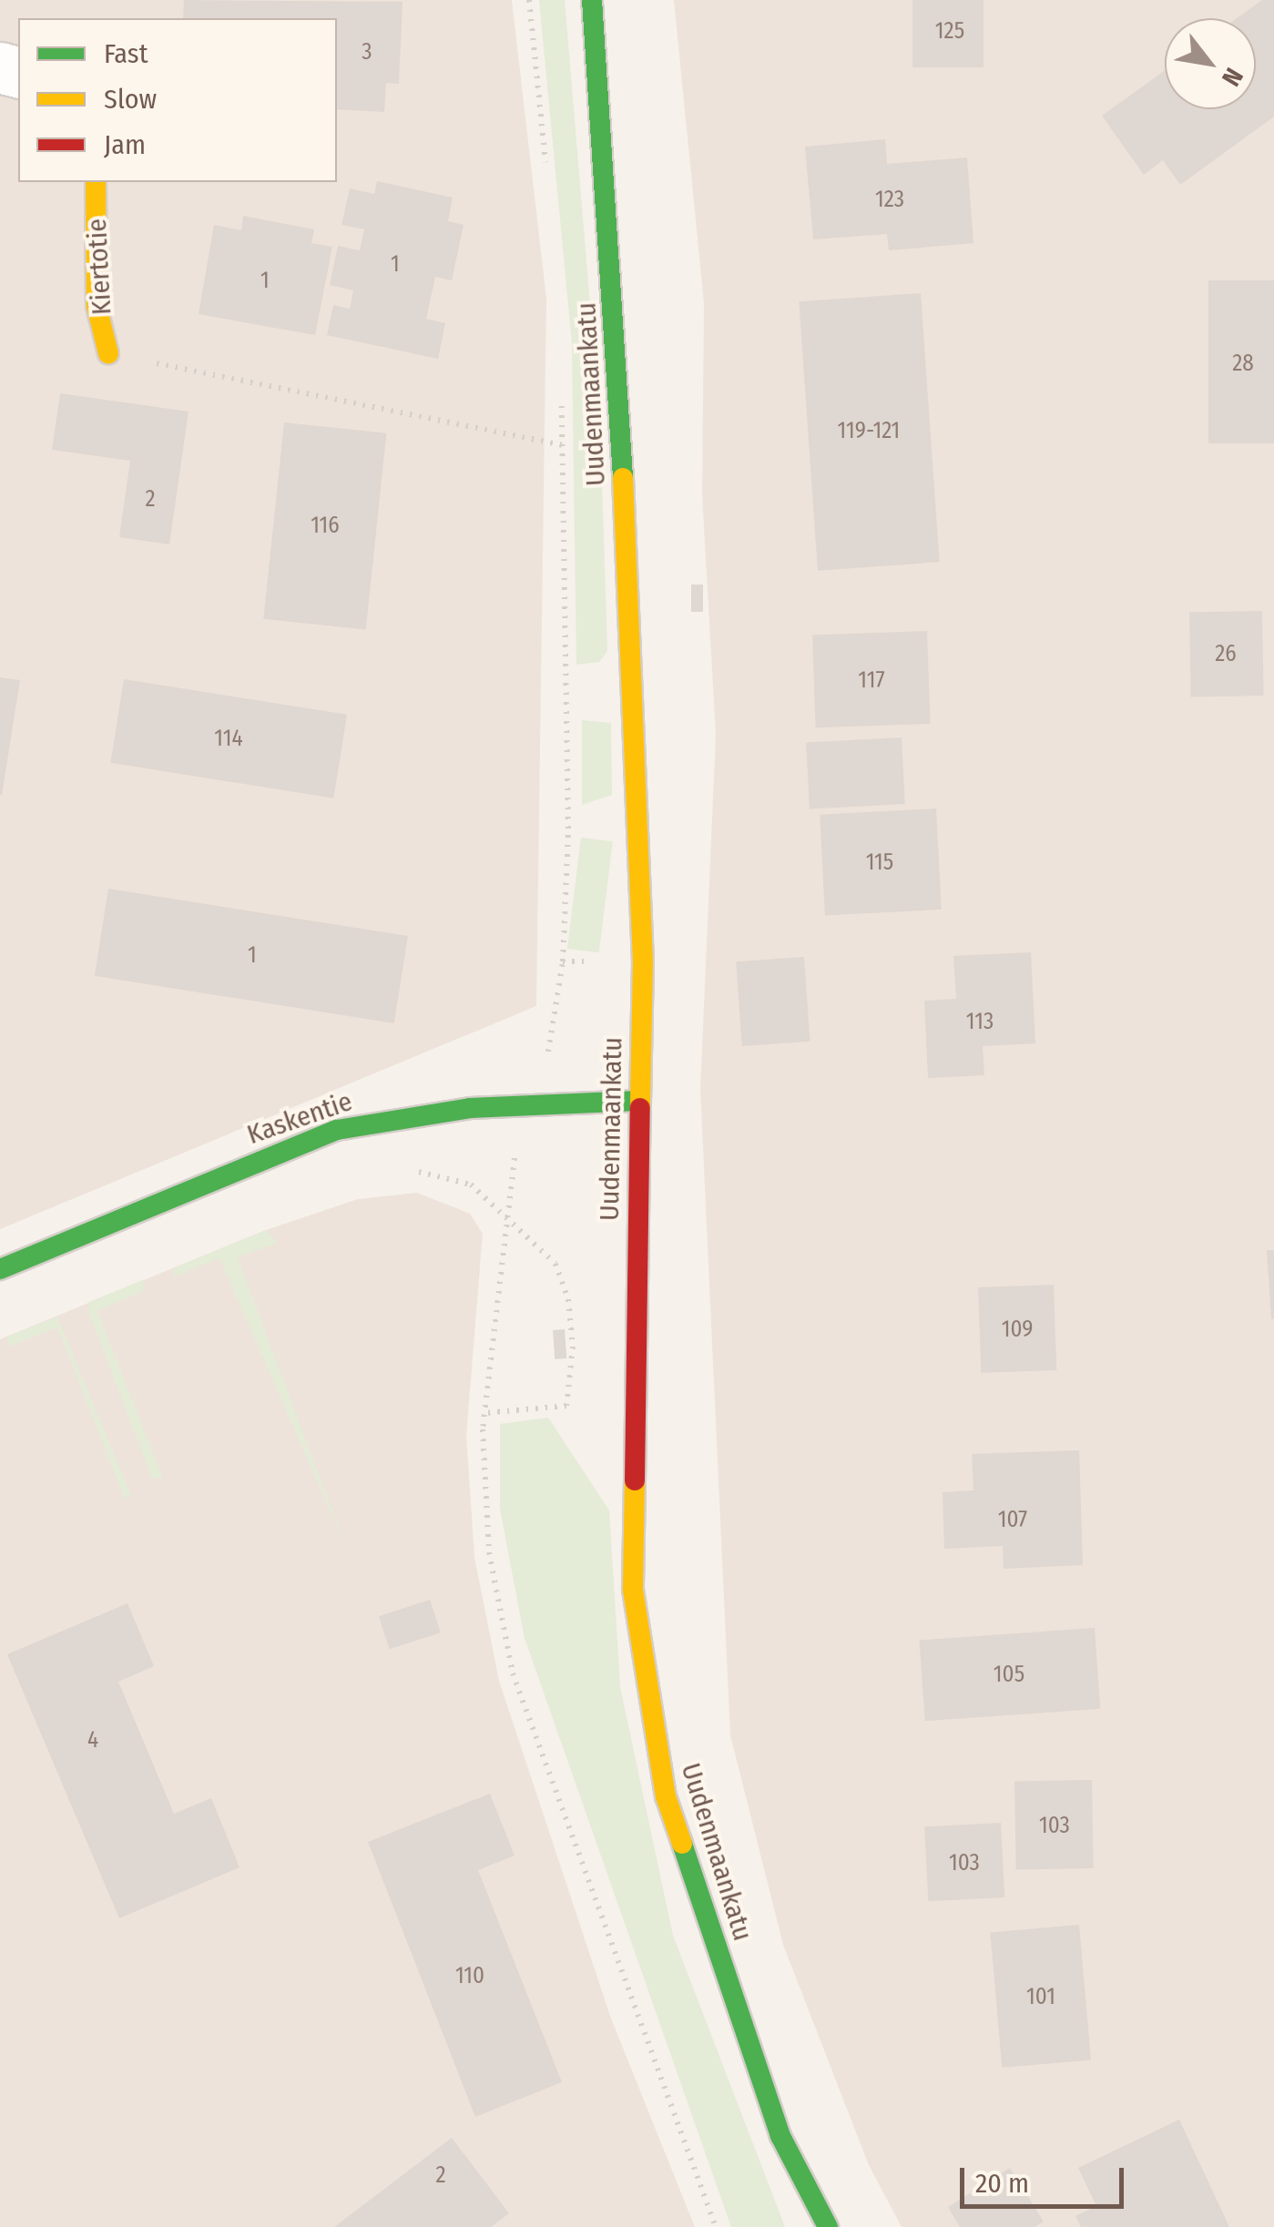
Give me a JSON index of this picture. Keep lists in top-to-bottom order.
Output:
{
  "streets": {
    "main road": ["Kiertotie", "Uudenmaankatu", "Kaskentie"]
  },
  "crossings": [
    ["Uudenmaankatu", "Kaskentie"]
  ],
  "house_numbers": [
    "125",
    "3",
    "123",
    "1",
    "1",
    "28",
    "119-121",
    "2",
    "116",
    "26",
    "117",
    "114",
    "115",
    "1",
    "113",
    "109",
    "107",
    "105",
    "4",
    "103",
    "103",
    "110",
    "101",
    "2"
  ],
  "legend": ["Fast", "Slow", "Jam"],
  "scale_bar": "20 m",
  "north": "bottom right"
}
